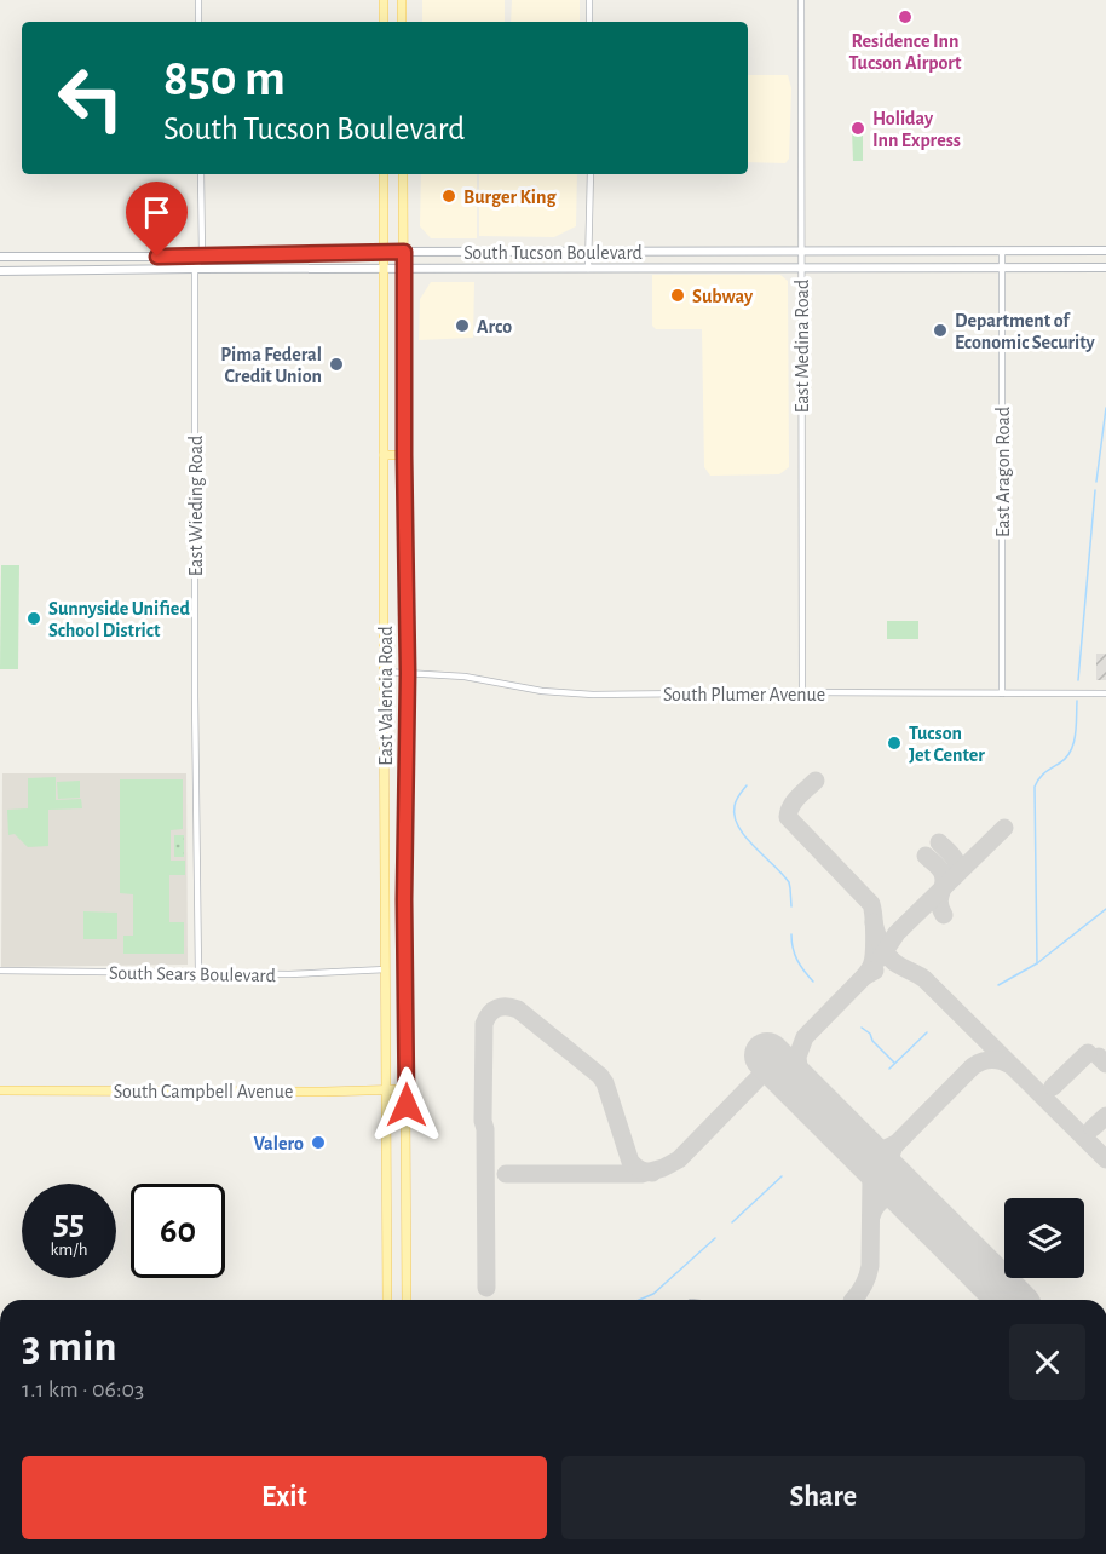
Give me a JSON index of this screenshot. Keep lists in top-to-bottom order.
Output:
{
  "streets": {
    "main road": ["South Tucson Boulevard", "East Valencia Road", "South Campbell Avenue"],
    "street": [
      "East Medina Road",
      "East Aragon Road",
      "East Wieding Road",
      "South Plumer Avenue",
      "South Sears Boulevard"
    ]
  },
  "crossings": [
    ["South Tucson Boulevard", "East Medina Road"],
    ["South Tucson Boulevard", "East Aragon Road"],
    ["South Tucson Boulevard", "East Wieding Road"],
    ["South Tucson Boulevard", "East Valencia Road"],
    ["East Medina Road", "South Plumer Avenue"],
    ["East Aragon Road", "South Plumer Avenue"],
    ["East Wieding Road", "South Sears Boulevard"],
    ["South Plumer Avenue", "East Valencia Road"],
    ["East Valencia Road", "South Sears Boulevard"],
    ["East Valencia Road", "South Campbell Avenue"]
  ],
  "places": [
    "Residence Inn Tucson Airport",
    "Holiday Inn Express",
    "Burger King",
    "Subway",
    "Arco",
    "Department of Economic Security",
    "Pima Federal Credit Union",
    "Sunnyside Unified School District",
    "Tucson Jet Center",
    "Valero"
  ],
  "page": {
    "turn": ["850 m", "South Tucson Boulevard"],
    "speed": "55 km/h",
    "limit": "60",
    "heading": ["3 min", "1.1 km · 06:03"],
    "buttons": ["Exit", "Share"]
  }
}
